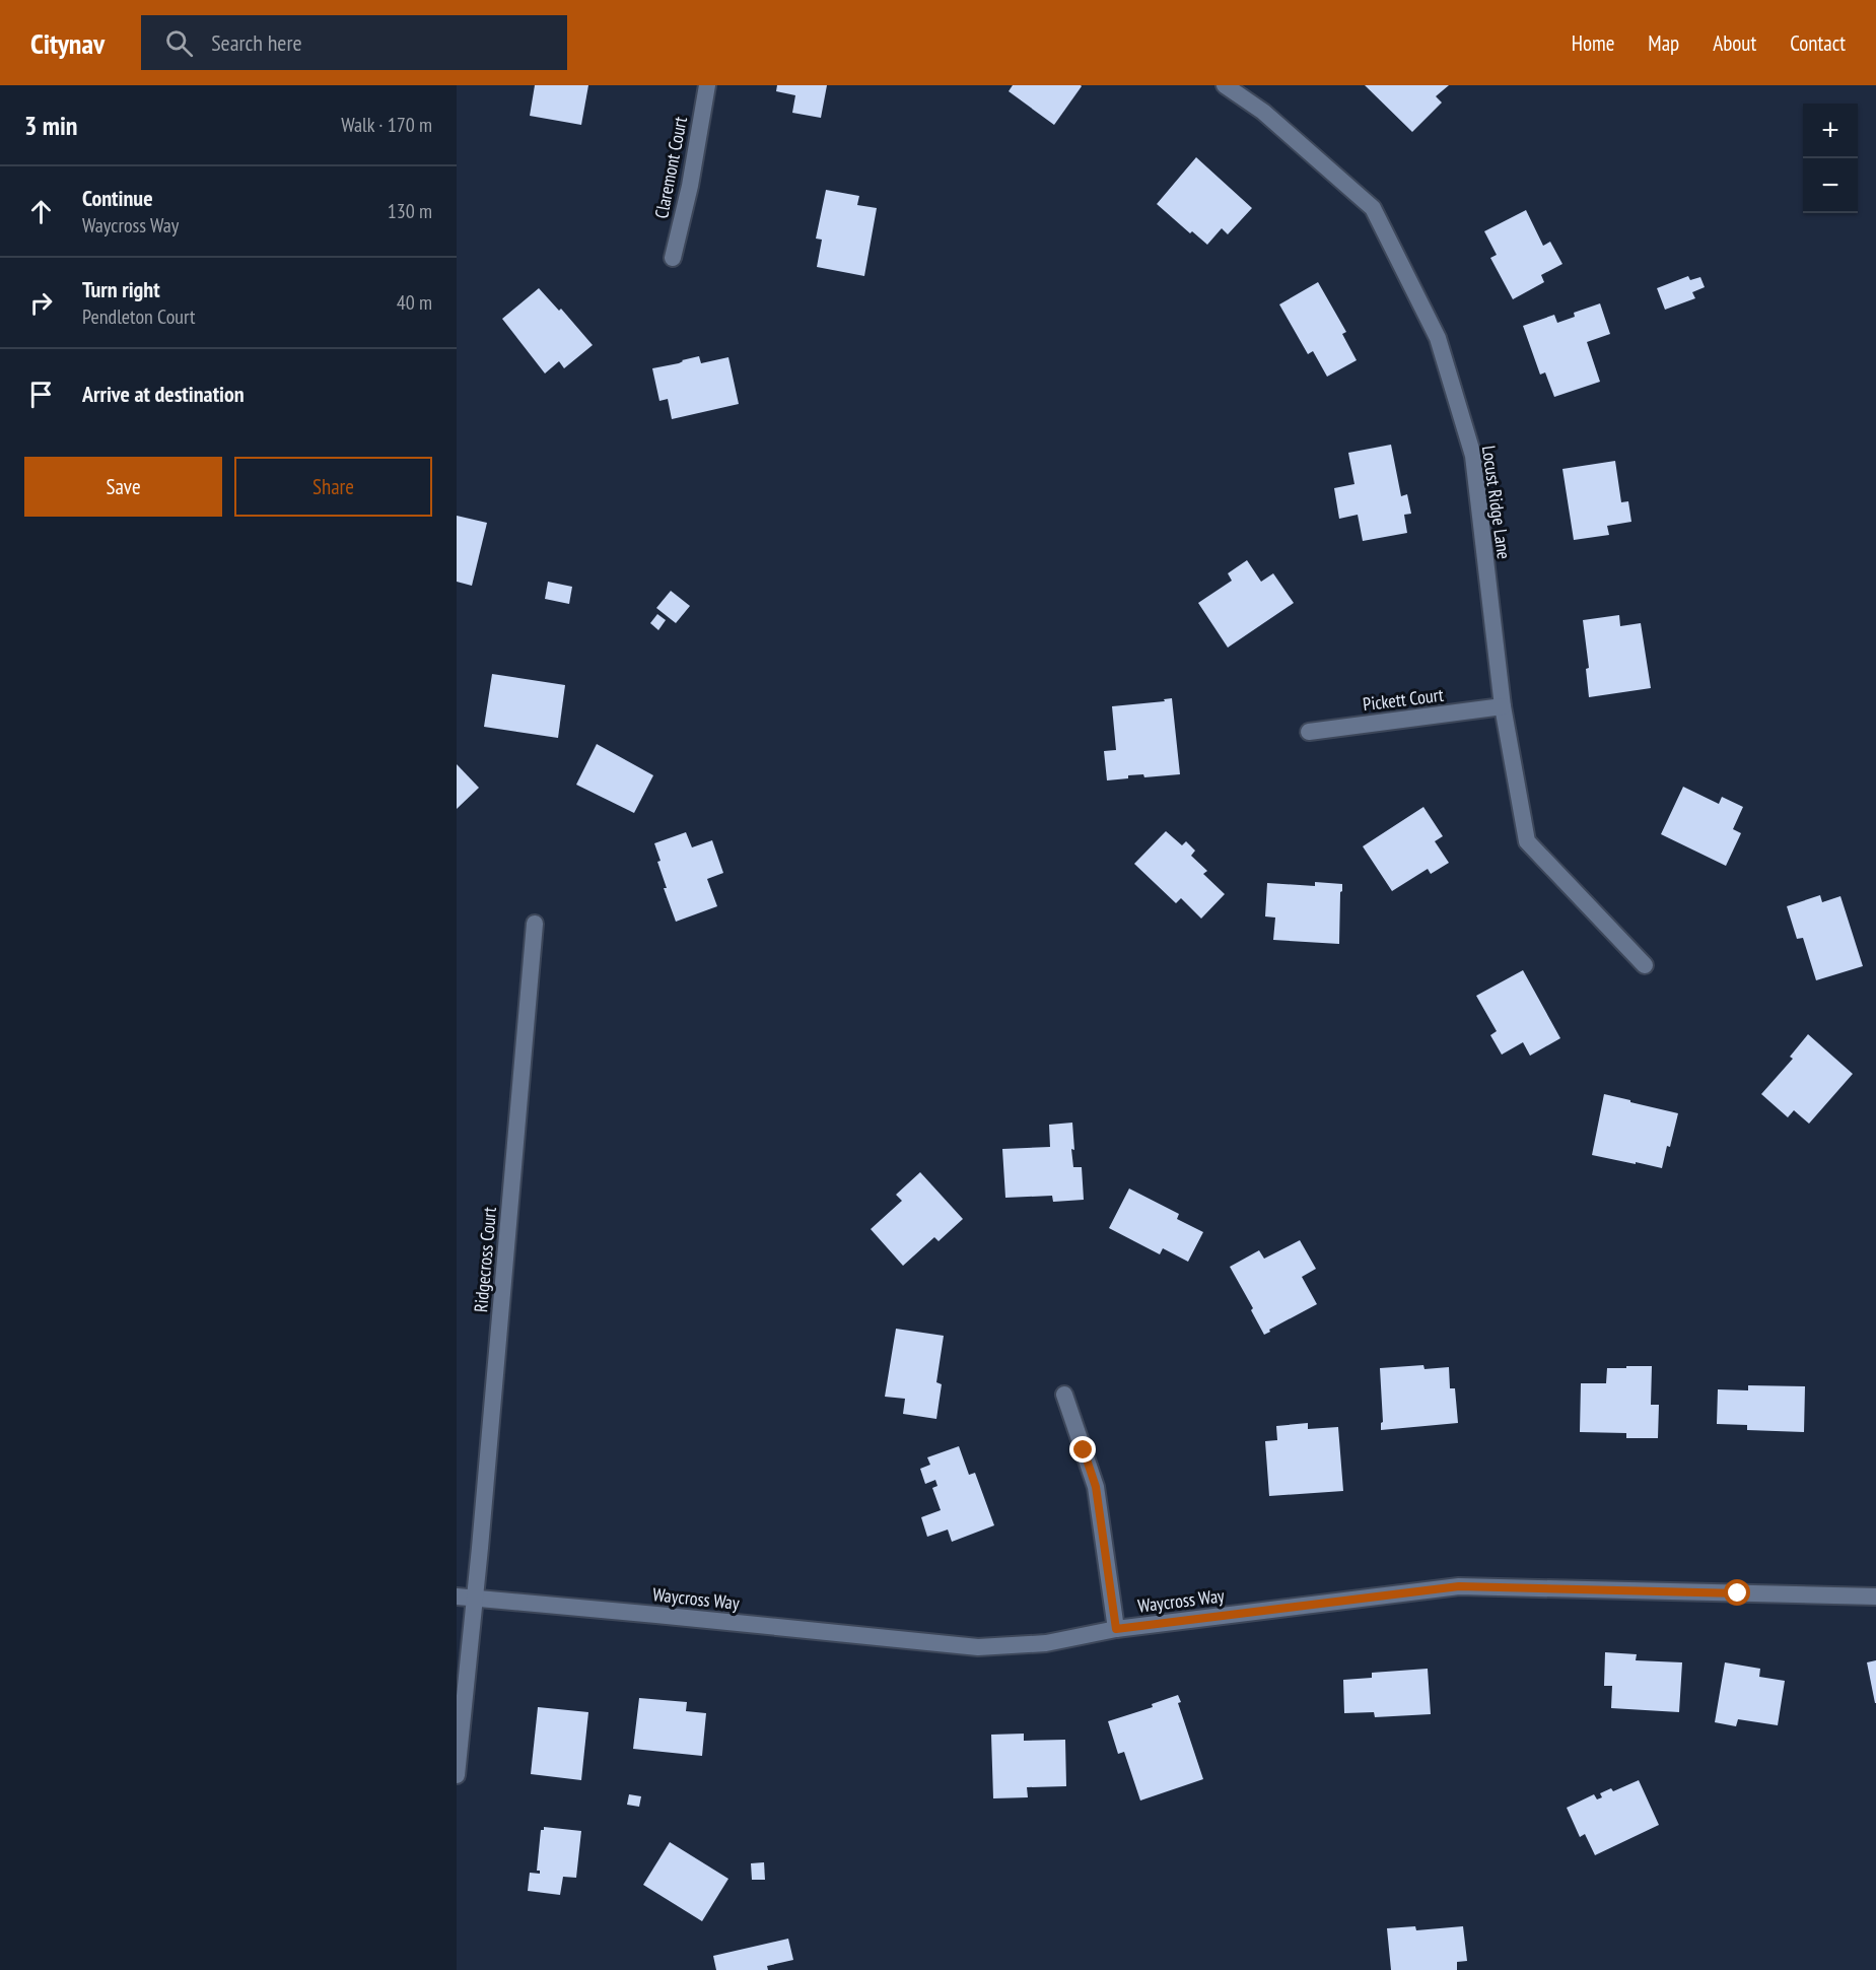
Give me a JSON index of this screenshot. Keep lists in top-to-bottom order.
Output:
{
  "streets": {
    "street": [
      "Claremont Court",
      "Locust Ridge Lane",
      "Pickett Court",
      "Ridgecross Court",
      "Waycross Way"
    ]
  },
  "crossings": [
    ["Locust Ridge Lane", "Pickett Court"],
    ["Ridgecross Court", "Waycross Way"]
  ],
  "page": {
    "header": "Citynav",
    "search": "Search here",
    "nav": [
      "Home",
      "Map",
      "About",
      "Contact"
    ],
    "heading": ["3 min", "Walk · 170 m"],
    "map_buttons": ["+", "−"],
    "list": [
      ["Continue", "Waycross Way", "130 m"],
      ["Turn right", "Pendleton Court", "40 m"],
      "Arrive at destination"
    ],
    "buttons": ["Save", "Share"]
  }
}
